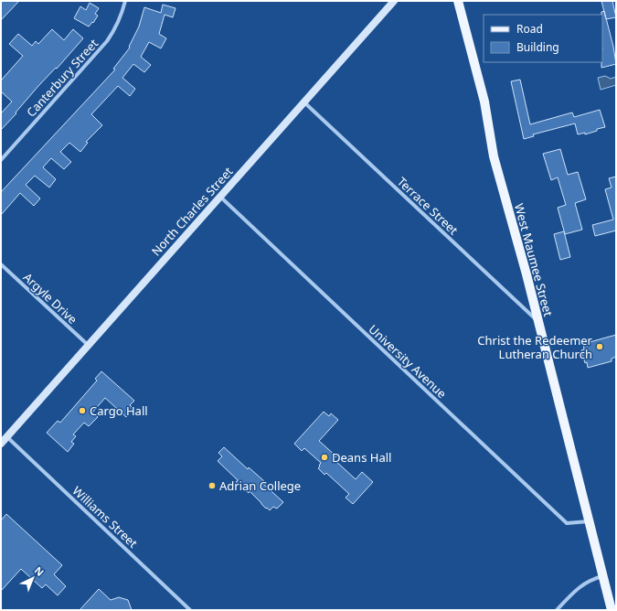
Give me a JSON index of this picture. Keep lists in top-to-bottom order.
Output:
{
  "streets": {
    "main road": ["West Maumee Street"],
    "street": [
      "Canterbury Street",
      "Terrace Street",
      "North Charles Street",
      "Argyle Drive",
      "University Avenue",
      "Williams Street"
    ]
  },
  "crossings": [
    ["Terrace Street", "North Charles Street"],
    ["Terrace Street", "West Maumee Street"],
    ["North Charles Street", "Argyle Drive"],
    ["North Charles Street", "University Avenue"],
    ["North Charles Street", "Williams Street"],
    ["West Maumee Street", "University Avenue"]
  ],
  "places": [
    "Christ the Redeemer Lutheran Church",
    "Cargo Hall",
    "Deans Hall",
    "Adrian College"
  ],
  "legend": ["Road", "Building"],
  "north": "top right"
}
